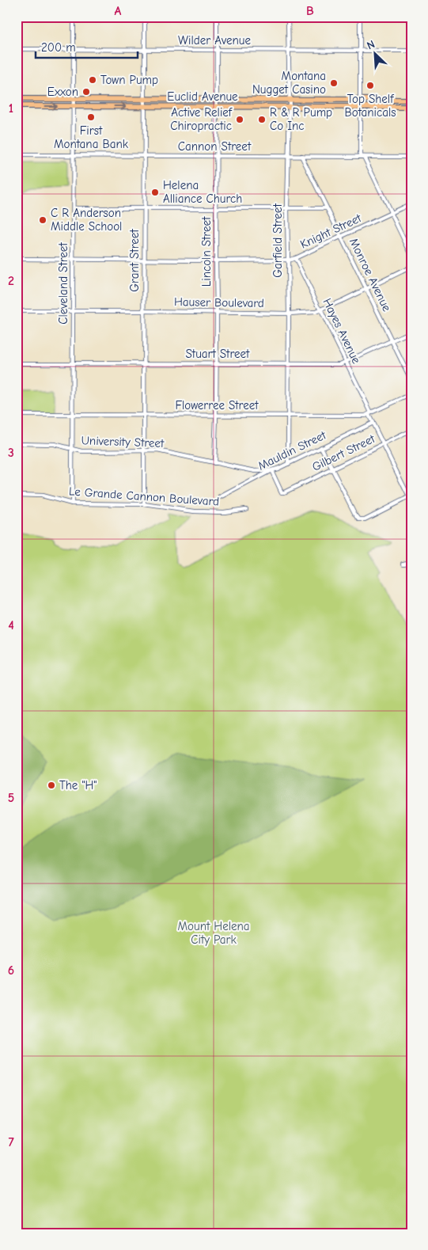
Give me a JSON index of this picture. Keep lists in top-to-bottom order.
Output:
{
  "streets": {
    "highway": ["Euclid Avenue"],
    "street": [
      "Wilder Avenue",
      "Cannon Street",
      "Knight Street",
      "Garfield Street",
      "Lincoln Street",
      "Grant Street",
      "Monroe Avenue",
      "Cleveland Street",
      "Hauser Boulevard",
      "Hayes Avenue",
      "Stuart Street",
      "Flowerree Street",
      "University Street",
      "Mauldin Street",
      "Gilbert Street",
      "Le Grande Cannon Boulevard"
    ]
  },
  "crossings": [
    ["Wilder Avenue", "Garfield Street"],
    ["Wilder Avenue", "Lincoln Street"],
    ["Wilder Avenue", "Grant Street"],
    ["Wilder Avenue", "Cleveland Street"],
    ["Euclid Avenue", "Garfield Street"],
    ["Euclid Avenue", "Lincoln Street"],
    ["Euclid Avenue", "Grant Street"],
    ["Euclid Avenue", "Cleveland Street"],
    ["Cannon Street", "Garfield Street"],
    ["Cannon Street", "Lincoln Street"],
    ["Cannon Street", "Grant Street"],
    ["Cannon Street", "Monroe Avenue"],
    ["Cannon Street", "Cleveland Street"],
    ["Knight Street", "Garfield Street"],
    ["Knight Street", "Lincoln Street"],
    ["Knight Street", "Grant Street"],
    ["Knight Street", "Monroe Avenue"],
    ["Knight Street", "Cleveland Street"],
    ["Knight Street", "Hayes Avenue"],
    ["Garfield Street", "Hauser Boulevard"],
    ["Garfield Street", "Stuart Street"],
    ["Garfield Street", "Flowerree Street"],
    ["Garfield Street", "Mauldin Street"],
    ["Lincoln Street", "Hauser Boulevard"],
    ["Lincoln Street", "Stuart Street"],
    ["Lincoln Street", "Flowerree Street"],
    ["Lincoln Street", "University Street"],
    ["Grant Street", "Hauser Boulevard"],
    ["Grant Street", "Stuart Street"],
    ["Grant Street", "Flowerree Street"],
    ["Grant Street", "University Street"],
    ["Grant Street", "Le Grande Cannon Boulevard"],
    ["Monroe Avenue", "Hauser Boulevard"],
    ["Monroe Avenue", "Stuart Street"],
    ["Cleveland Street", "Hauser Boulevard"],
    ["Cleveland Street", "Stuart Street"],
    ["Cleveland Street", "Flowerree Street"],
    ["Cleveland Street", "University Street"],
    ["Cleveland Street", "Le Grande Cannon Boulevard"],
    ["Hauser Boulevard", "Hayes Avenue"],
    ["Hayes Avenue", "Stuart Street"],
    ["Hayes Avenue", "Flowerree Street"],
    ["Hayes Avenue", "Mauldin Street"],
    ["Hayes Avenue", "Gilbert Street"],
    ["University Street", "Mauldin Street"],
    ["University Street", "Gilbert Street"],
    ["Mauldin Street", "Gilbert Street"]
  ],
  "parks": ["Mount Helena City Park"],
  "places": [
    "Town Pump",
    "Montana Nugget Casino",
    "Top Shelf Botanicals",
    "Exxon",
    "First Montana Bank",
    "Active Relief Chiropractic",
    "R & R Pump Co Inc",
    "Helena Alliance Church",
    "C R Anderson Middle School",
    "The \"H\""
  ],
  "scale_bar": "200 m",
  "north": "top left",
  "grid": {
    "columns": ["A", "B"],
    "rows": [
      "1",
      "2",
      "3",
      "4",
      "5",
      "6",
      "7"
    ]
  }
}
